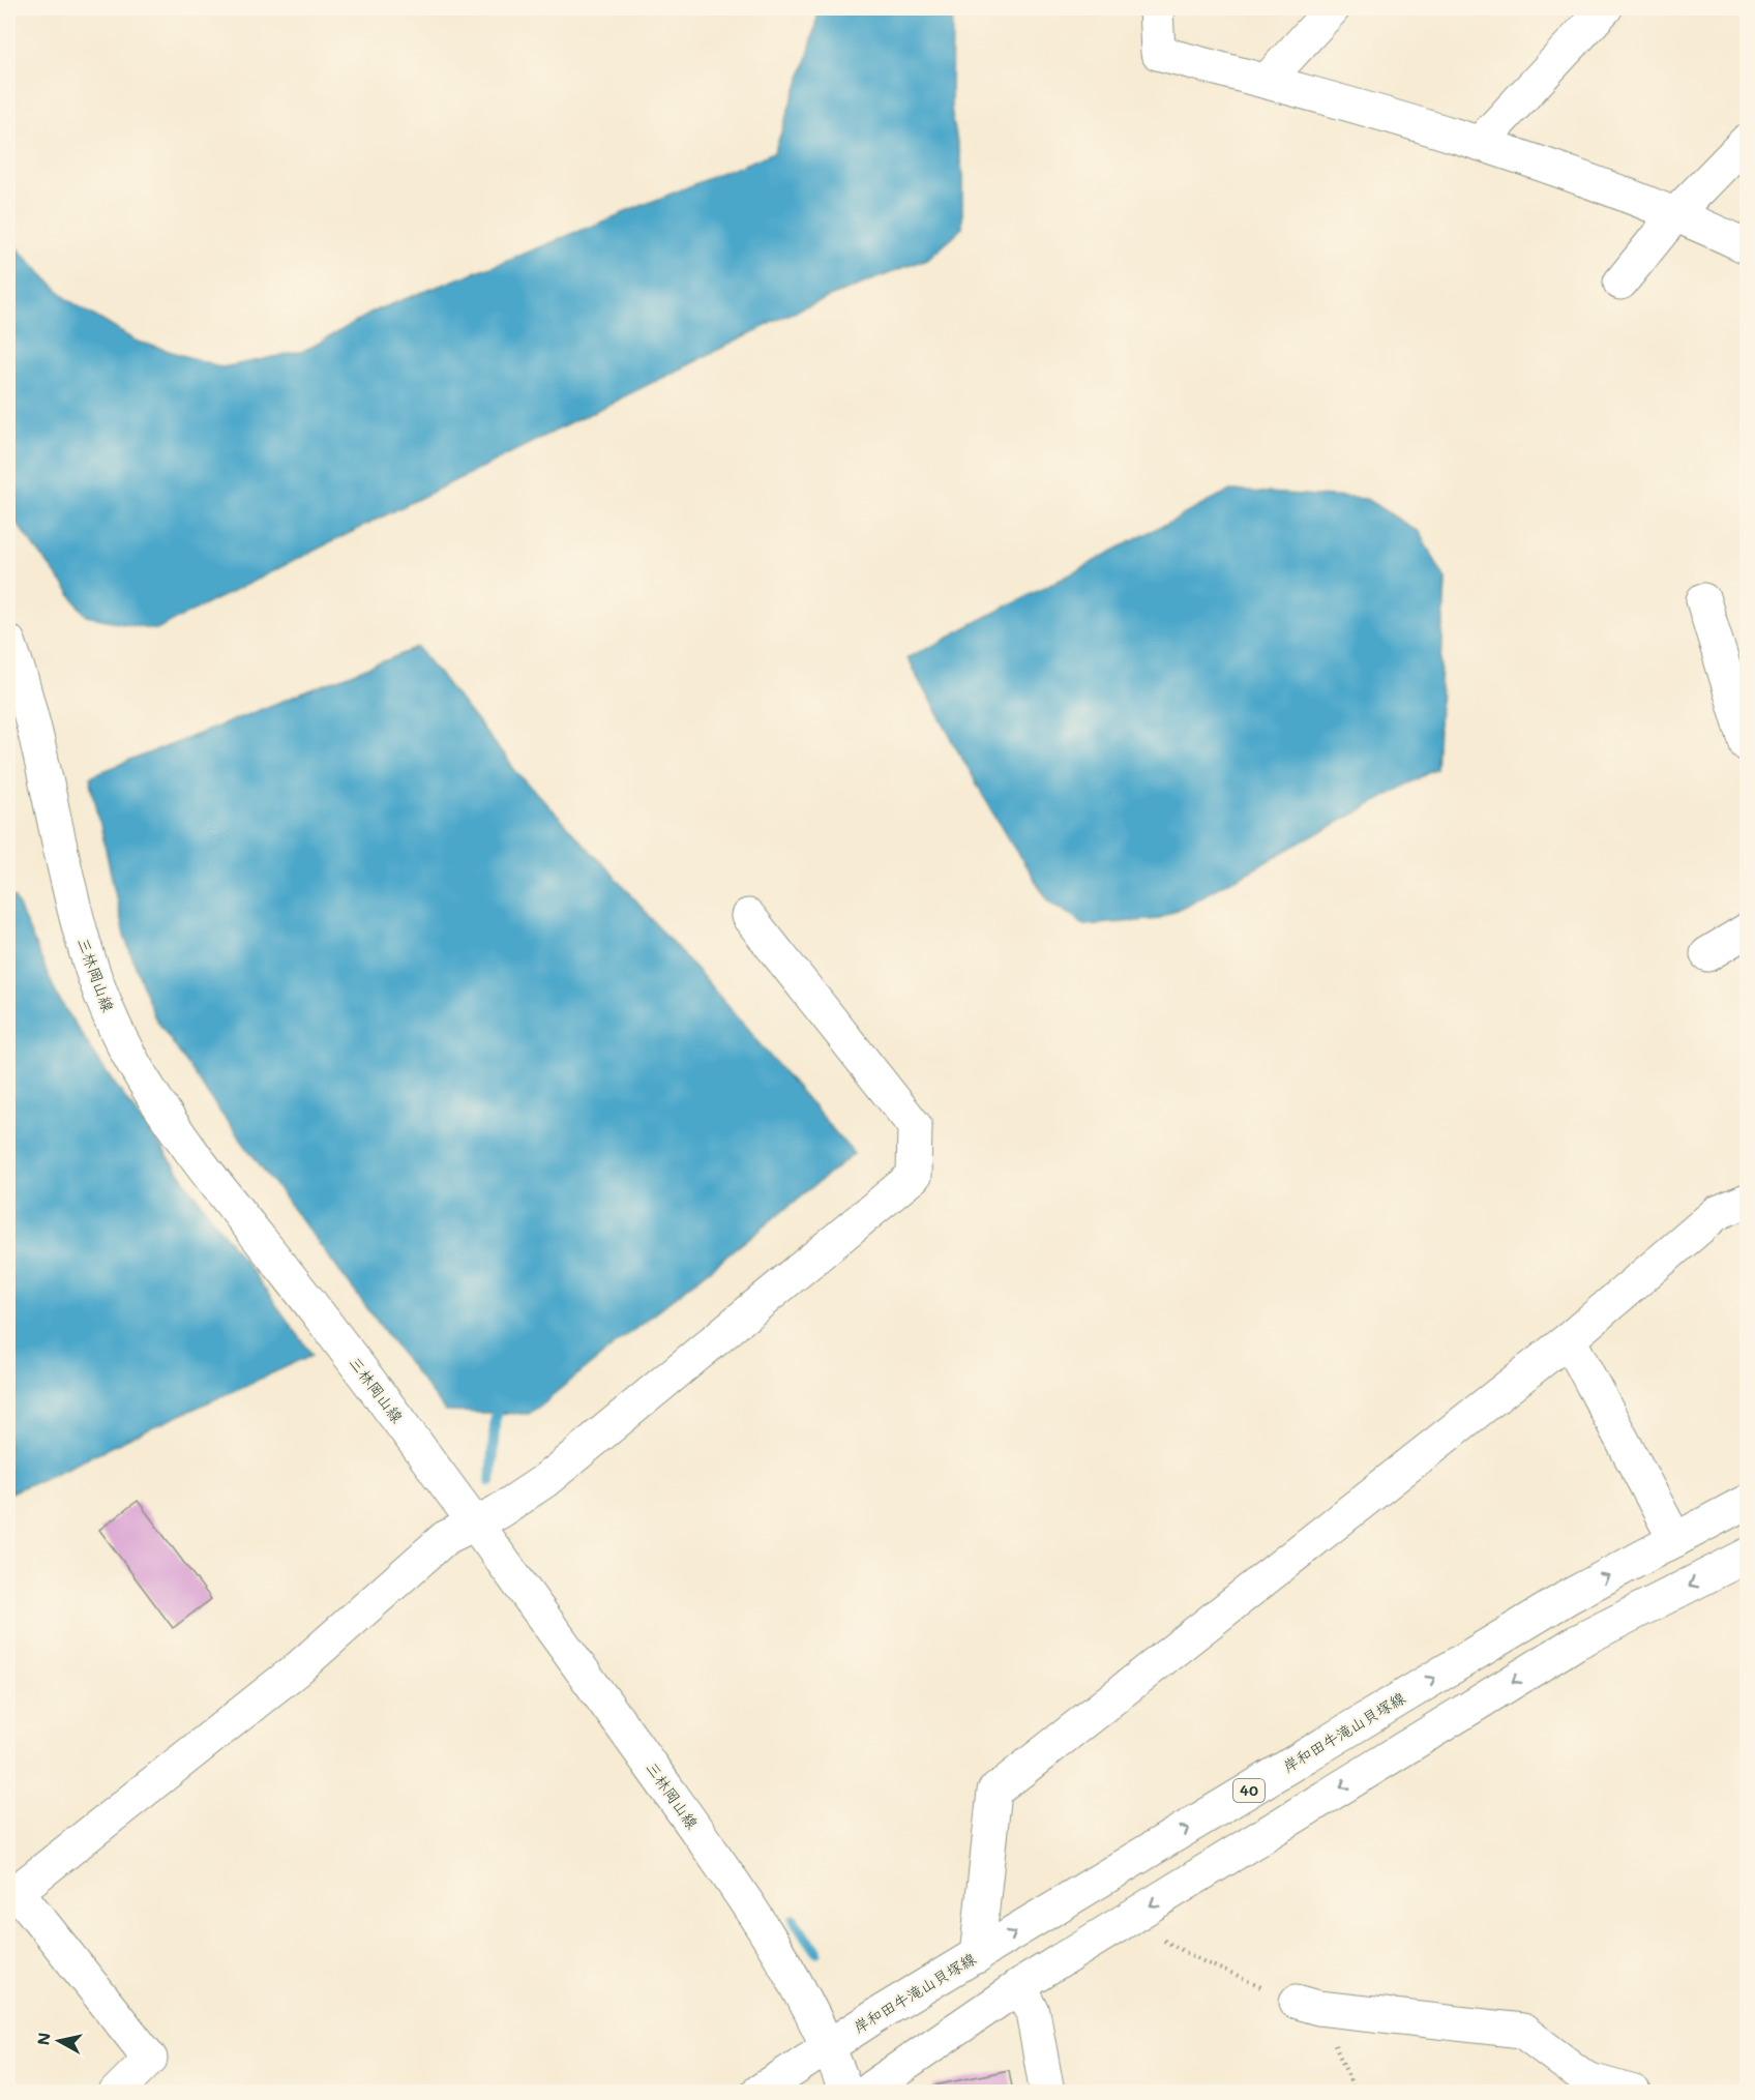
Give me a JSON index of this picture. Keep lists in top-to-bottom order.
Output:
{
  "streets": {
    "street": ["三林岡山線", "岸和田牛滝山貝塚線", "40"]
  },
  "crossings": [
    ["三林岡山線", "岸和田牛滝山貝塚線"]
  ],
  "north": "left"
}
